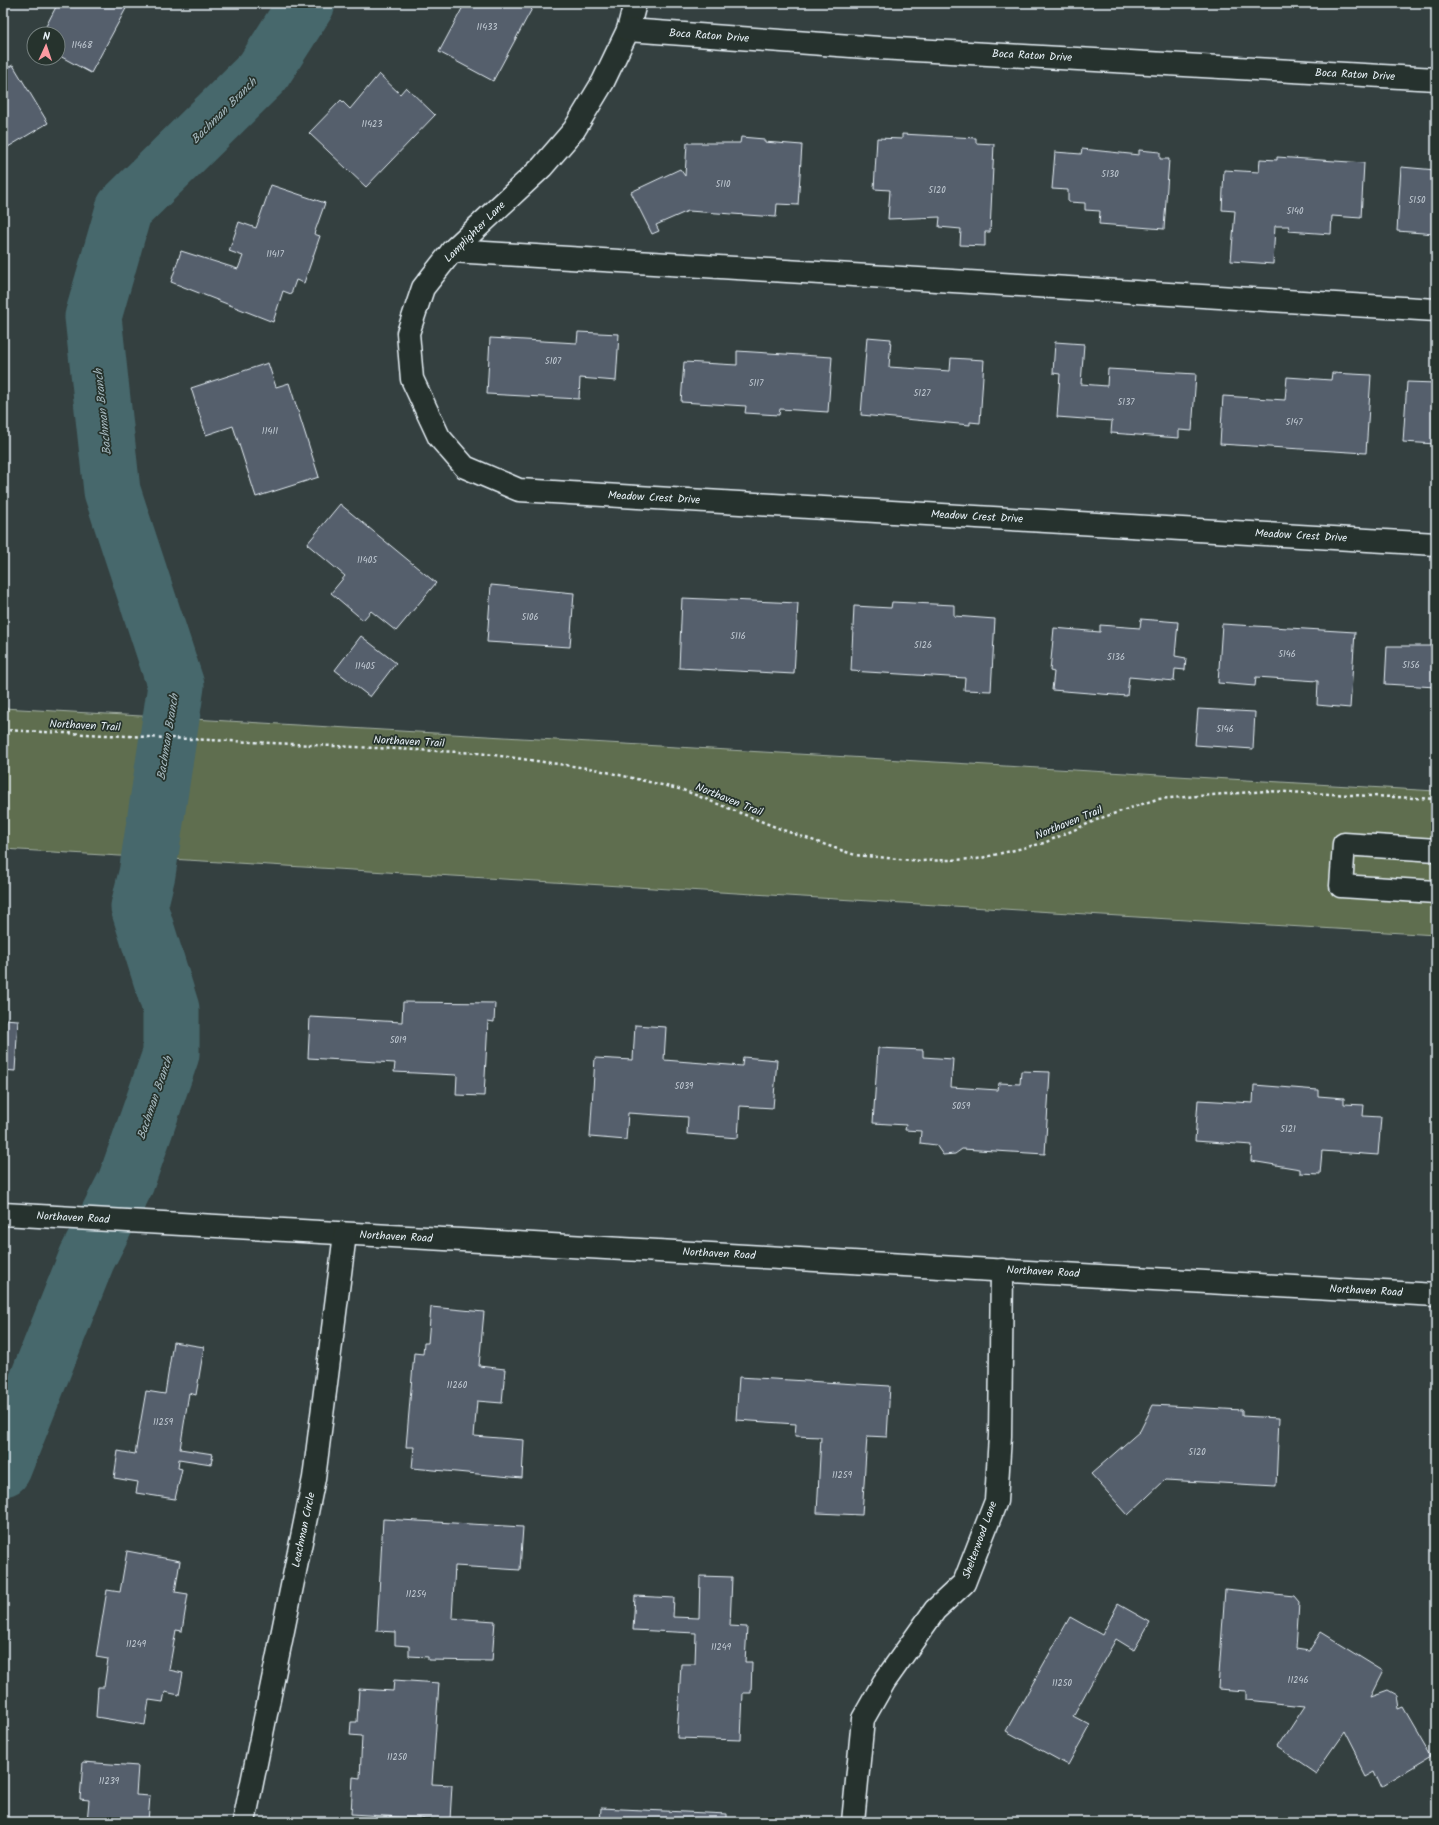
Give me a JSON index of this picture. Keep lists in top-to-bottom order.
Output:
{
  "streets": {
    "street": [
      "Boca Raton Drive",
      "Lamplighter Lane",
      "Meadow Crest Drive",
      "Northaven Road",
      "Leachman Circle",
      "Shelterwood Lane"
    ],
    "path": ["Northaven Trail"]
  },
  "crossings": [
    ["Boca Raton Drive", "Lamplighter Lane"],
    ["Lamplighter Lane", "Meadow Crest Drive"],
    ["Northaven Road", "Leachman Circle"],
    ["Northaven Road", "Shelterwood Lane"]
  ],
  "water": ["Bachman Branch"],
  "house_numbers": [
    "11433",
    "11468",
    "11423",
    "5130",
    "5110",
    "5120",
    "5150",
    "5140",
    "11417",
    "5107",
    "5117",
    "5127",
    "5137",
    "5147",
    "11411",
    "11405",
    "5106",
    "5116",
    "5126",
    "5146",
    "5136",
    "5156",
    "11405",
    "5146",
    "5019",
    "5039",
    "5059",
    "5121",
    "11260",
    "11259",
    "5120",
    "11259",
    "11254",
    "11249",
    "11249",
    "11246",
    "11250",
    "11250",
    "11239"
  ],
  "north": "top"
}
